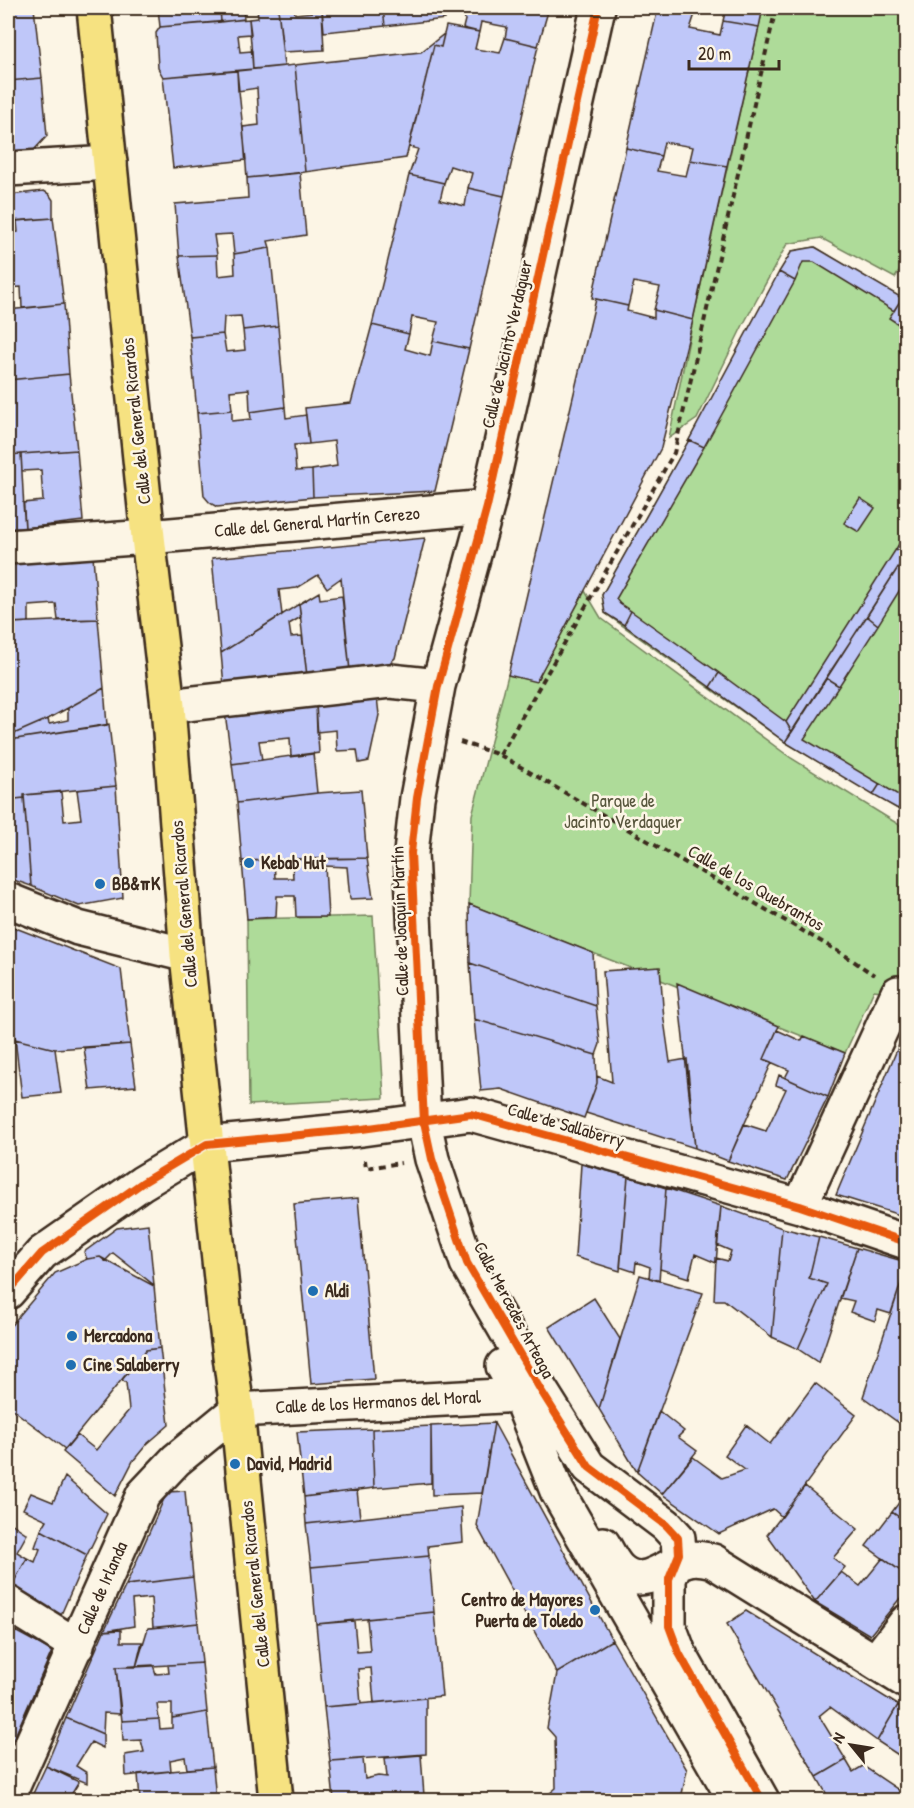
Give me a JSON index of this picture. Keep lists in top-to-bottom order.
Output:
{
  "streets": {
    "main road": ["Calle del General Ricardos"],
    "street": [
      "Calle de Jacinto Verdaguer",
      "Calle del General Martín Cerezo",
      "Calle de Joaquín Martín",
      "Calle de Sallaberry",
      "Calle Mercedes Arteaga",
      "Calle de los Hermanos del Moral",
      "Calle de Irlanda"
    ],
    "path": ["Calle de los Quebrantos"]
  },
  "crossings": [
    ["Calle de Jacinto Verdaguer", "Calle del General Martín Cerezo"],
    ["Calle de Jacinto Verdaguer", "Calle de Joaquín Martín"],
    ["Calle del General Ricardos", "Calle del General Martín Cerezo"],
    ["Calle del General Ricardos", "Calle de Sallaberry"],
    ["Calle del General Ricardos", "Calle de los Hermanos del Moral"],
    ["Calle del General Ricardos", "Calle de Irlanda"],
    ["Calle de los Quebrantos", "Calle de Joaquín Martín"],
    ["Calle de Joaquín Martín", "Calle de Sallaberry"],
    ["Calle de Joaquín Martín", "Calle Mercedes Arteaga"],
    ["Calle de Sallaberry", "Calle Mercedes Arteaga"],
    ["Calle Mercedes Arteaga", "Calle de los Hermanos del Moral"],
    ["Calle de los Hermanos del Moral", "Calle de Irlanda"]
  ],
  "parks": ["Parque de Jacinto Verdaguer"],
  "places": [
    "Kebab Hut",
    "BB&πK",
    "Aldi",
    "Mercadona",
    "Cine Salaberry",
    "David, Madrid",
    "Centro de Mayores Puerta de Toledo"
  ],
  "scale_bar": "20 m",
  "north": "top left"
}
